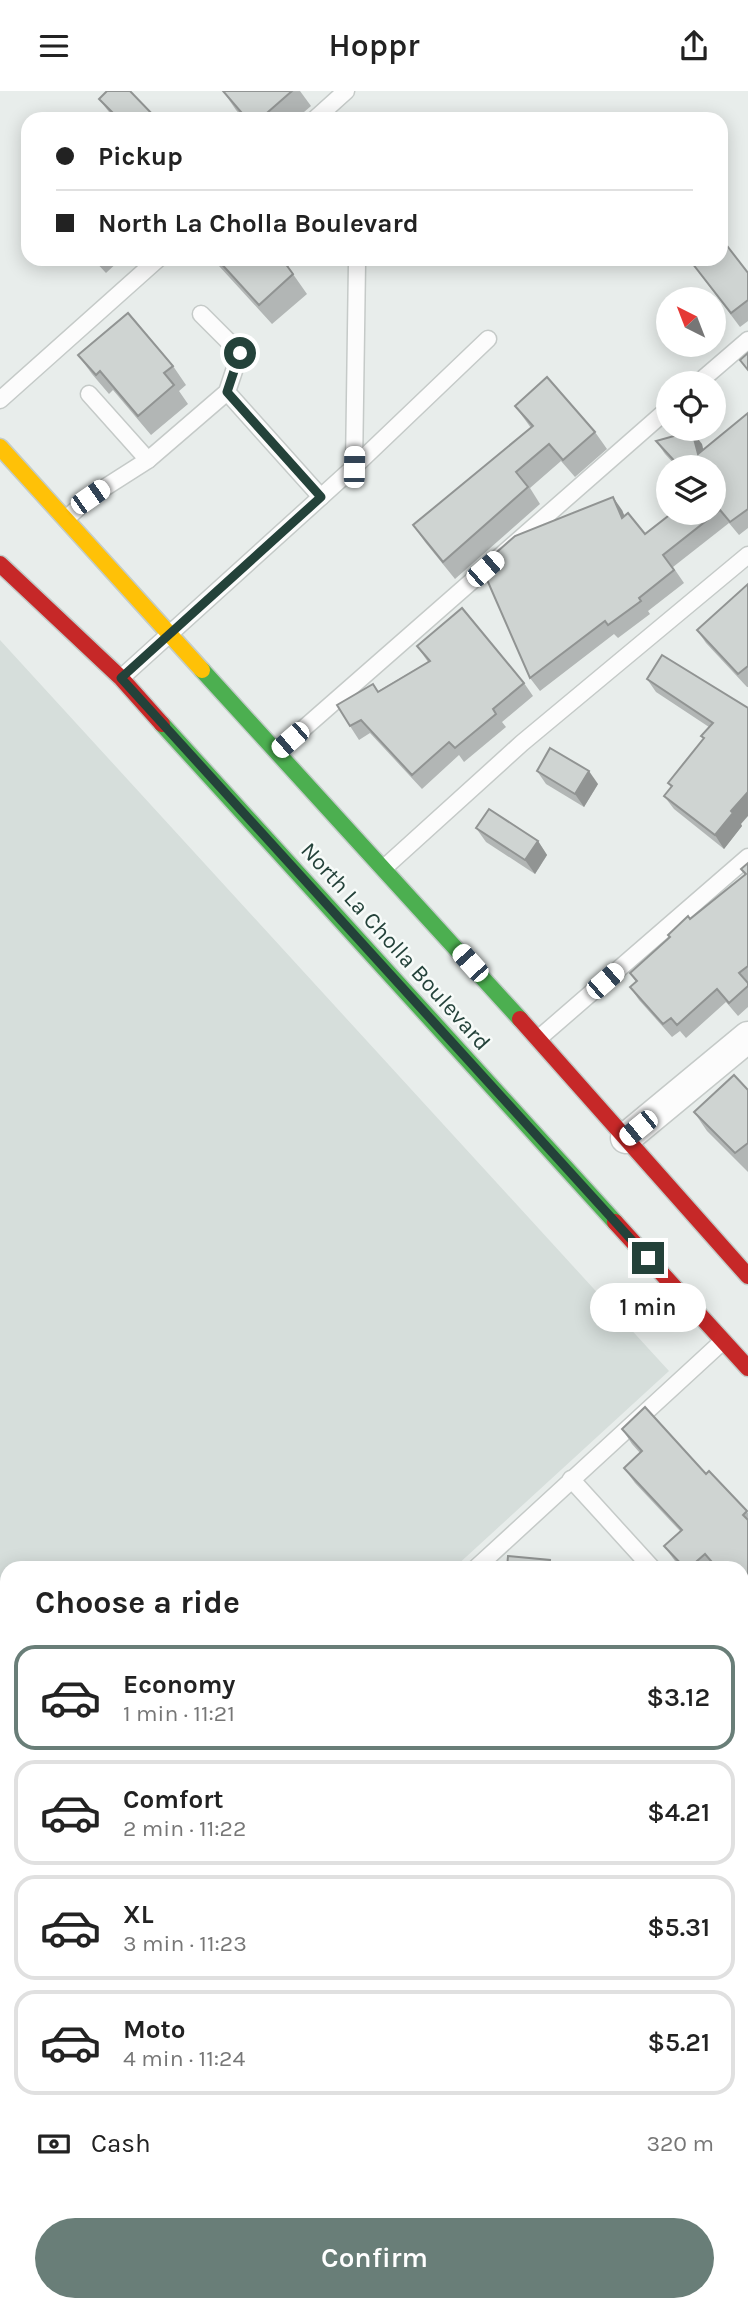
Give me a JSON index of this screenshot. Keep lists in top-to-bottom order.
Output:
{
  "streets": {
    "main road": ["North La Cholla Boulevard"]
  },
  "north": "top left",
  "page": {
    "header": "Hoppr",
    "banner": ["Pickup", "North La Cholla Boulevard"],
    "bubble": "1 min",
    "heading": "Choose a ride",
    "list": [
      {
        "name": "Economy",
        "note": "1 min · 11:21",
        "value": "$3.12"
      },
      {
        "name": "Comfort",
        "note": "2 min · 11:22",
        "value": "$4.21"
      },
      {
        "name": "XL",
        "note": "3 min · 11:23",
        "value": "$5.31"
      },
      {
        "name": "Moto",
        "note": "4 min · 11:24",
        "value": "$5.21"
      }
    ],
    "pay": ["Cash", "320 m"],
    "buttons": "Confirm"
  }
}
